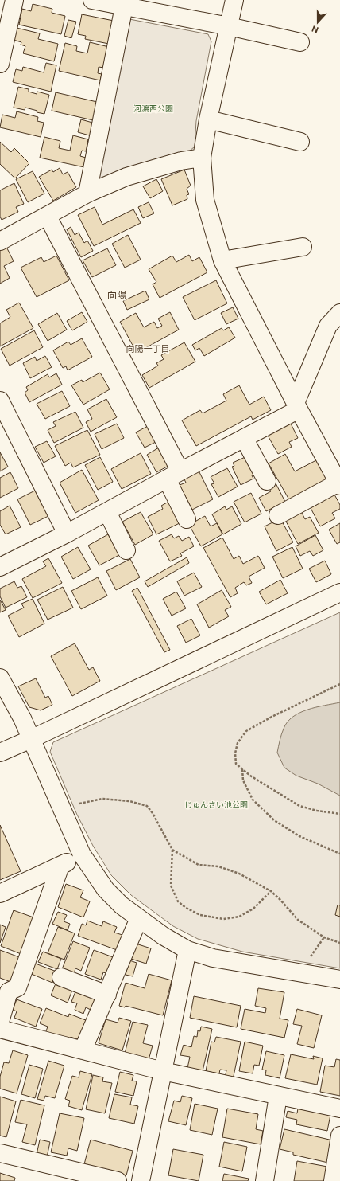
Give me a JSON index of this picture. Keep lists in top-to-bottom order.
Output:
{
  "districts": ["向陽", "向陽一丁目"],
  "parks": ["河渡西公園", "じゅんさい池公園"],
  "north": "bottom"
}
